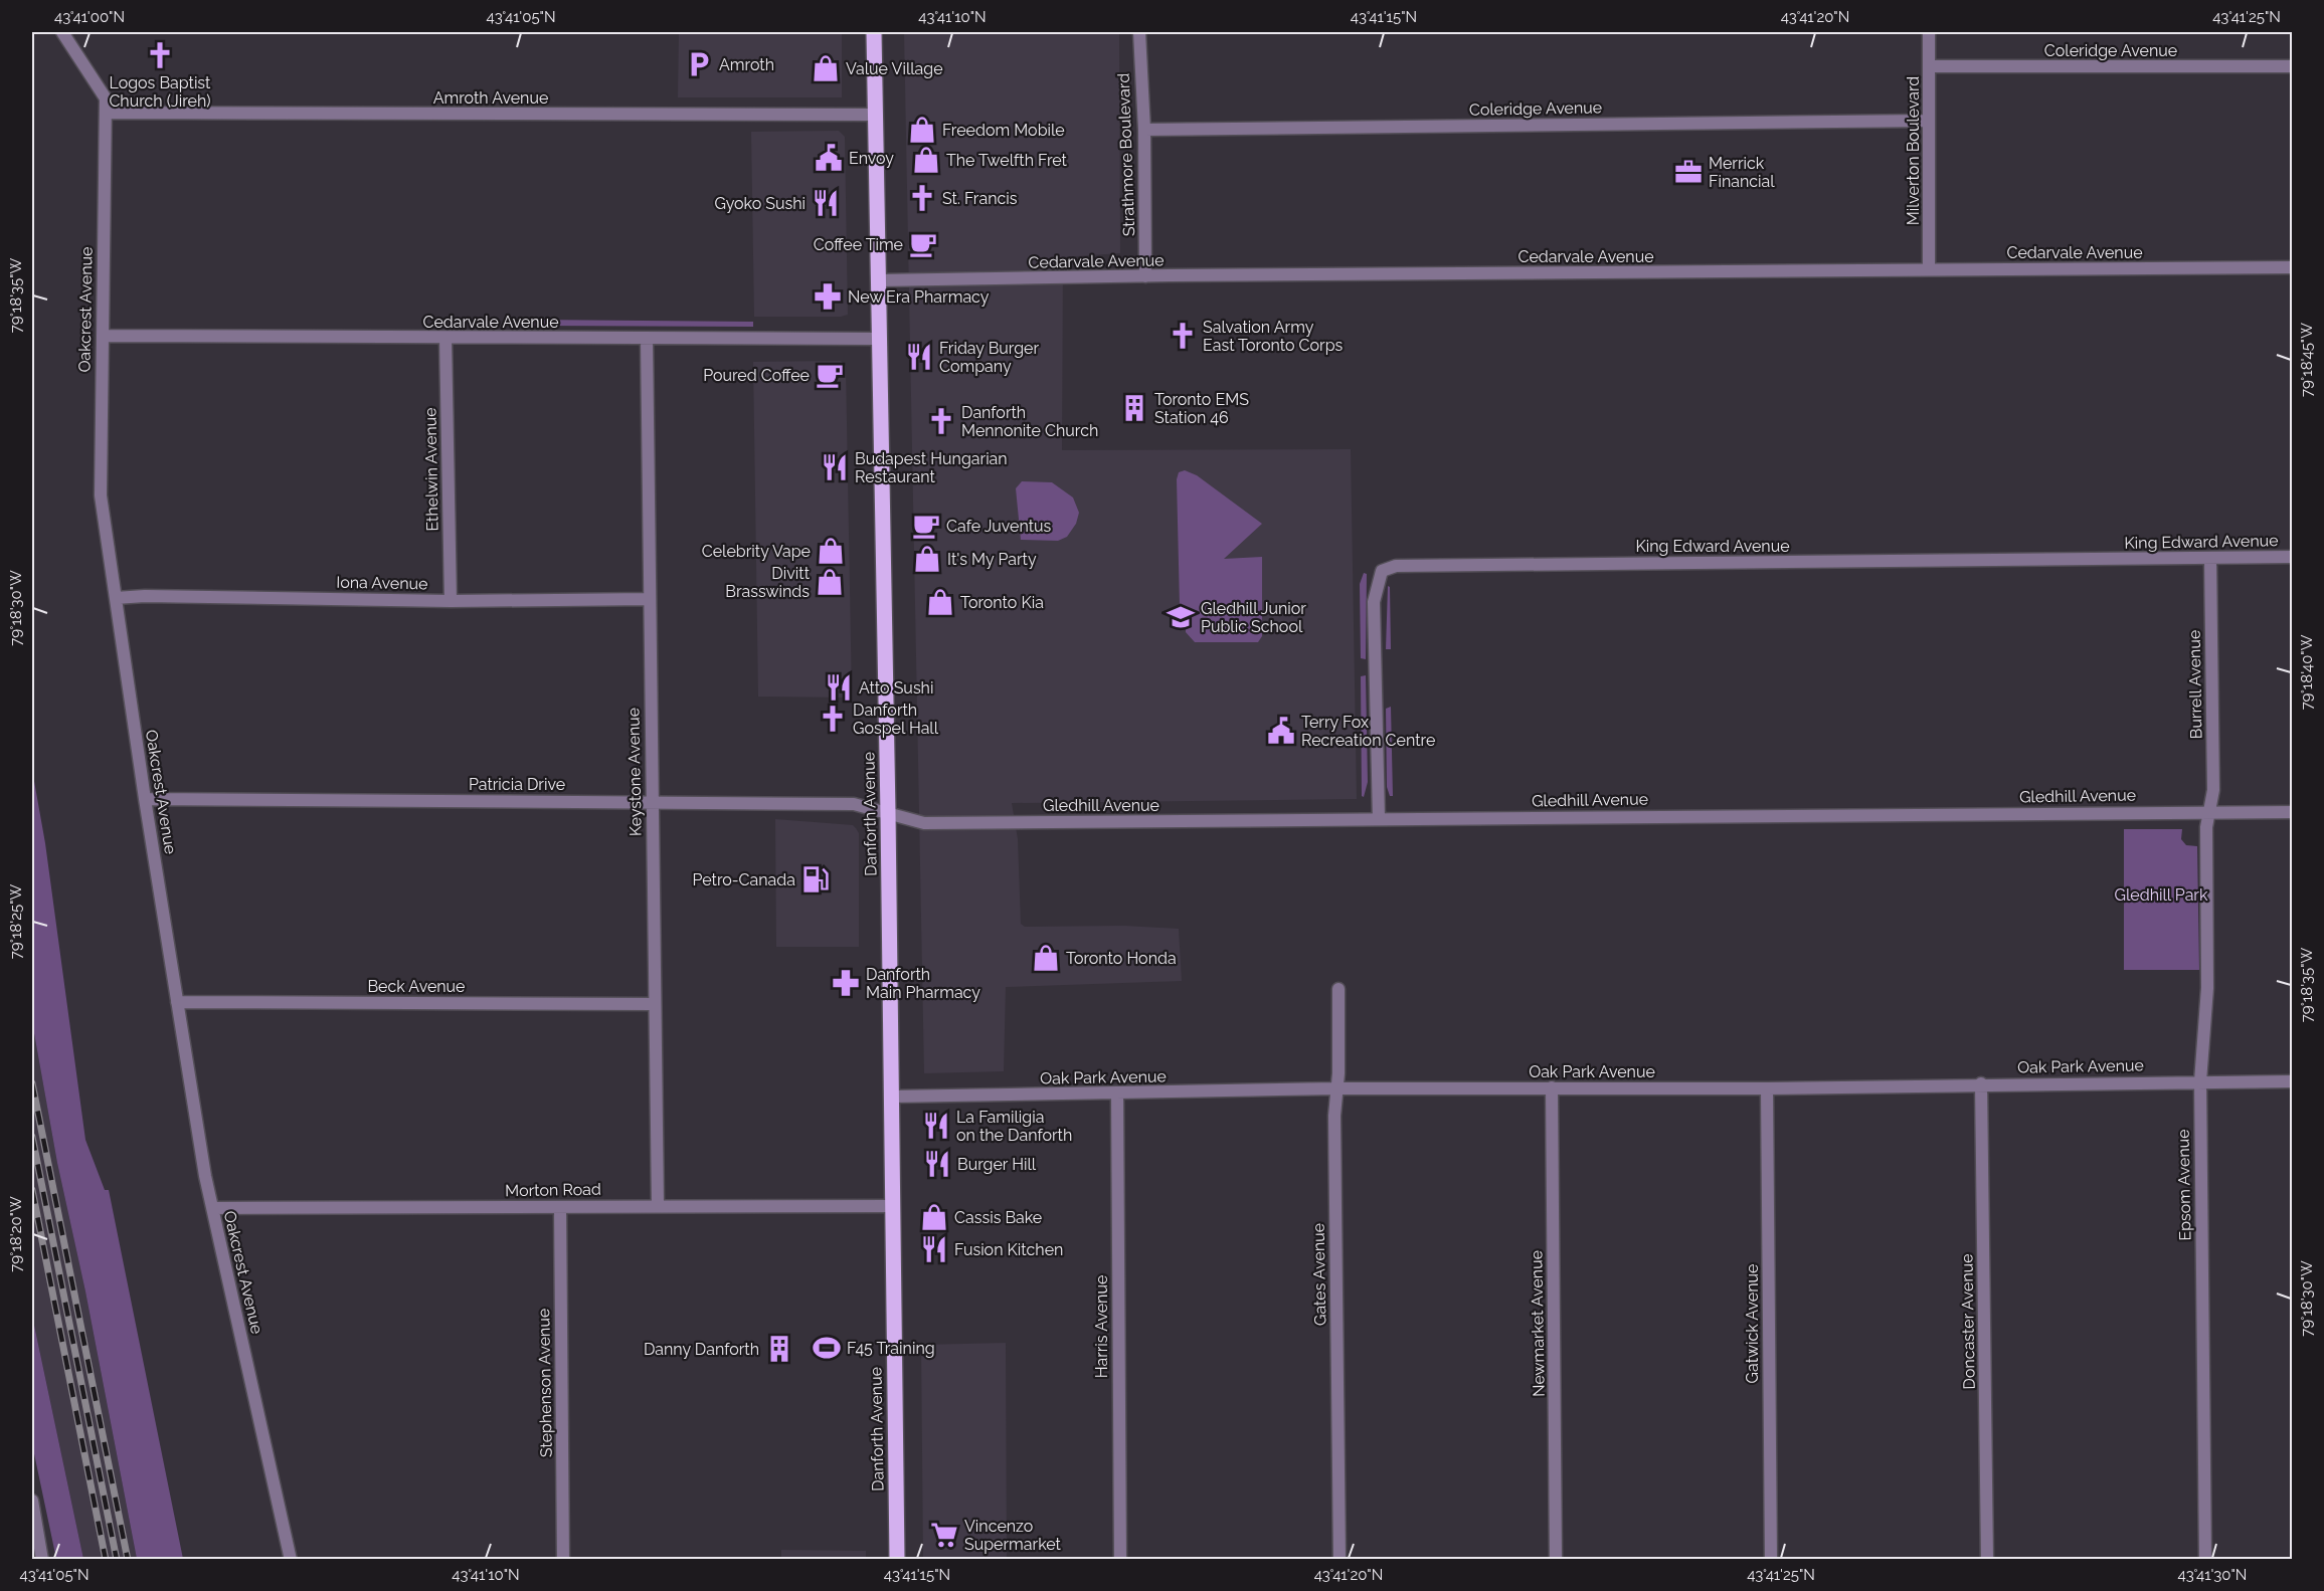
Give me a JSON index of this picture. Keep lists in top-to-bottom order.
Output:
{
  "streets": {
    "main road": ["Danforth Avenue"],
    "street": [
      "Coleridge Avenue",
      "Amroth Avenue",
      "Milverton Boulevard",
      "Strathmore Boulevard",
      "Cedarvale Avenue",
      "Oakcrest Avenue",
      "Ethelwin Avenue",
      "King Edward Avenue",
      "Iona Avenue",
      "Burrell Avenue",
      "Keystone Avenue",
      "Patricia Drive",
      "Gledhill Avenue",
      "Beck Avenue",
      "Oak Park Avenue",
      "Epsom Avenue",
      "Morton Road",
      "Gates Avenue",
      "Doncaster Avenue",
      "Newmarket Avenue",
      "Gatwick Avenue",
      "Harris Avenue",
      "Stephenson Avenue"
    ]
  },
  "crossings": [
    ["Coleridge Avenue", "Milverton Boulevard"],
    ["Coleridge Avenue", "Strathmore Boulevard"],
    ["Amroth Avenue", "Oakcrest Avenue"],
    ["Amroth Avenue", "Danforth Avenue"],
    ["Milverton Boulevard", "Cedarvale Avenue"],
    ["Strathmore Boulevard", "Cedarvale Avenue"],
    ["Cedarvale Avenue", "Oakcrest Avenue"],
    ["Cedarvale Avenue", "Ethelwin Avenue"],
    ["Cedarvale Avenue", "Keystone Avenue"],
    ["Cedarvale Avenue", "Danforth Avenue"],
    ["Oakcrest Avenue", "Iona Avenue"],
    ["Oakcrest Avenue", "Patricia Drive"],
    ["Oakcrest Avenue", "Beck Avenue"],
    ["Oakcrest Avenue", "Morton Road"],
    ["Ethelwin Avenue", "Iona Avenue"],
    ["King Edward Avenue", "Burrell Avenue"],
    ["King Edward Avenue", "Gledhill Avenue"],
    ["Iona Avenue", "Keystone Avenue"],
    ["Burrell Avenue", "Gledhill Avenue"],
    ["Burrell Avenue", "Epsom Avenue"],
    ["Keystone Avenue", "Patricia Drive"],
    ["Keystone Avenue", "Beck Avenue"],
    ["Keystone Avenue", "Morton Road"],
    ["Patricia Drive", "Gledhill Avenue"],
    ["Patricia Drive", "Danforth Avenue"],
    ["Gledhill Avenue", "Danforth Avenue"],
    ["Gledhill Avenue", "Epsom Avenue"],
    ["Danforth Avenue", "Oak Park Avenue"],
    ["Danforth Avenue", "Morton Road"],
    ["Oak Park Avenue", "Epsom Avenue"],
    ["Oak Park Avenue", "Gates Avenue"],
    ["Oak Park Avenue", "Doncaster Avenue"],
    ["Oak Park Avenue", "Newmarket Avenue"],
    ["Oak Park Avenue", "Gatwick Avenue"],
    ["Oak Park Avenue", "Harris Avenue"],
    ["Morton Road", "Stephenson Avenue"]
  ],
  "parks": ["Gledhill Park"],
  "places": {
    "church": [
      "Logos Baptist Church (Jireh)",
      "St. Francis",
      "Salvation Army East Toronto Corps",
      "Danforth Mennonite Church",
      "Danforth Gospel Hall"
    ],
    "parking": ["Amroth"],
    "shop": [
      "Value Village",
      "Freedom Mobile",
      "The Twelfth Fret",
      "Celebrity Vape",
      "It's My Party",
      "Divitt Brasswinds",
      "Toronto Kia",
      "Toronto Honda",
      "Cassis Bake"
    ],
    "public building": ["Envoy", "Terry Fox Recreation Centre"],
    "office": ["Merrick Financial"],
    "restaurant": [
      "Gyoko Sushi",
      "Friday Burger Company",
      "Budapest Hungarian Restaurant",
      "Atto Sushi",
      "La Familigia on the Danforth",
      "Burger Hill",
      "Fusion Kitchen"
    ],
    "cafe": ["Coffee Time", "Poured Coffee", "Cafe Juventus"],
    "pharmacy": ["New Era Pharmacy", "Danforth Main Pharmacy"],
    "building": ["Toronto EMS Station 46", "Danny Danforth"],
    "school or university": ["Gledhill Junior Public School"],
    "fuel station": ["Petro-Canada"],
    "sports": ["F45 Training"],
    "supermarket": ["Vincenzo Supermarket"]
  },
  "coordinates": [
    "43°41'00\"N",
    "43°41'05\"N",
    "43°41'10\"N",
    "43°41'15\"N",
    "43°41'20\"N",
    "43°41'25\"N",
    "79°18'35\"W",
    "79°18'45\"W",
    "79°18'30\"W",
    "79°18'40\"W",
    "79°18'25\"W",
    "79°18'20\"W",
    "43°41'30\"N"
  ]
}
